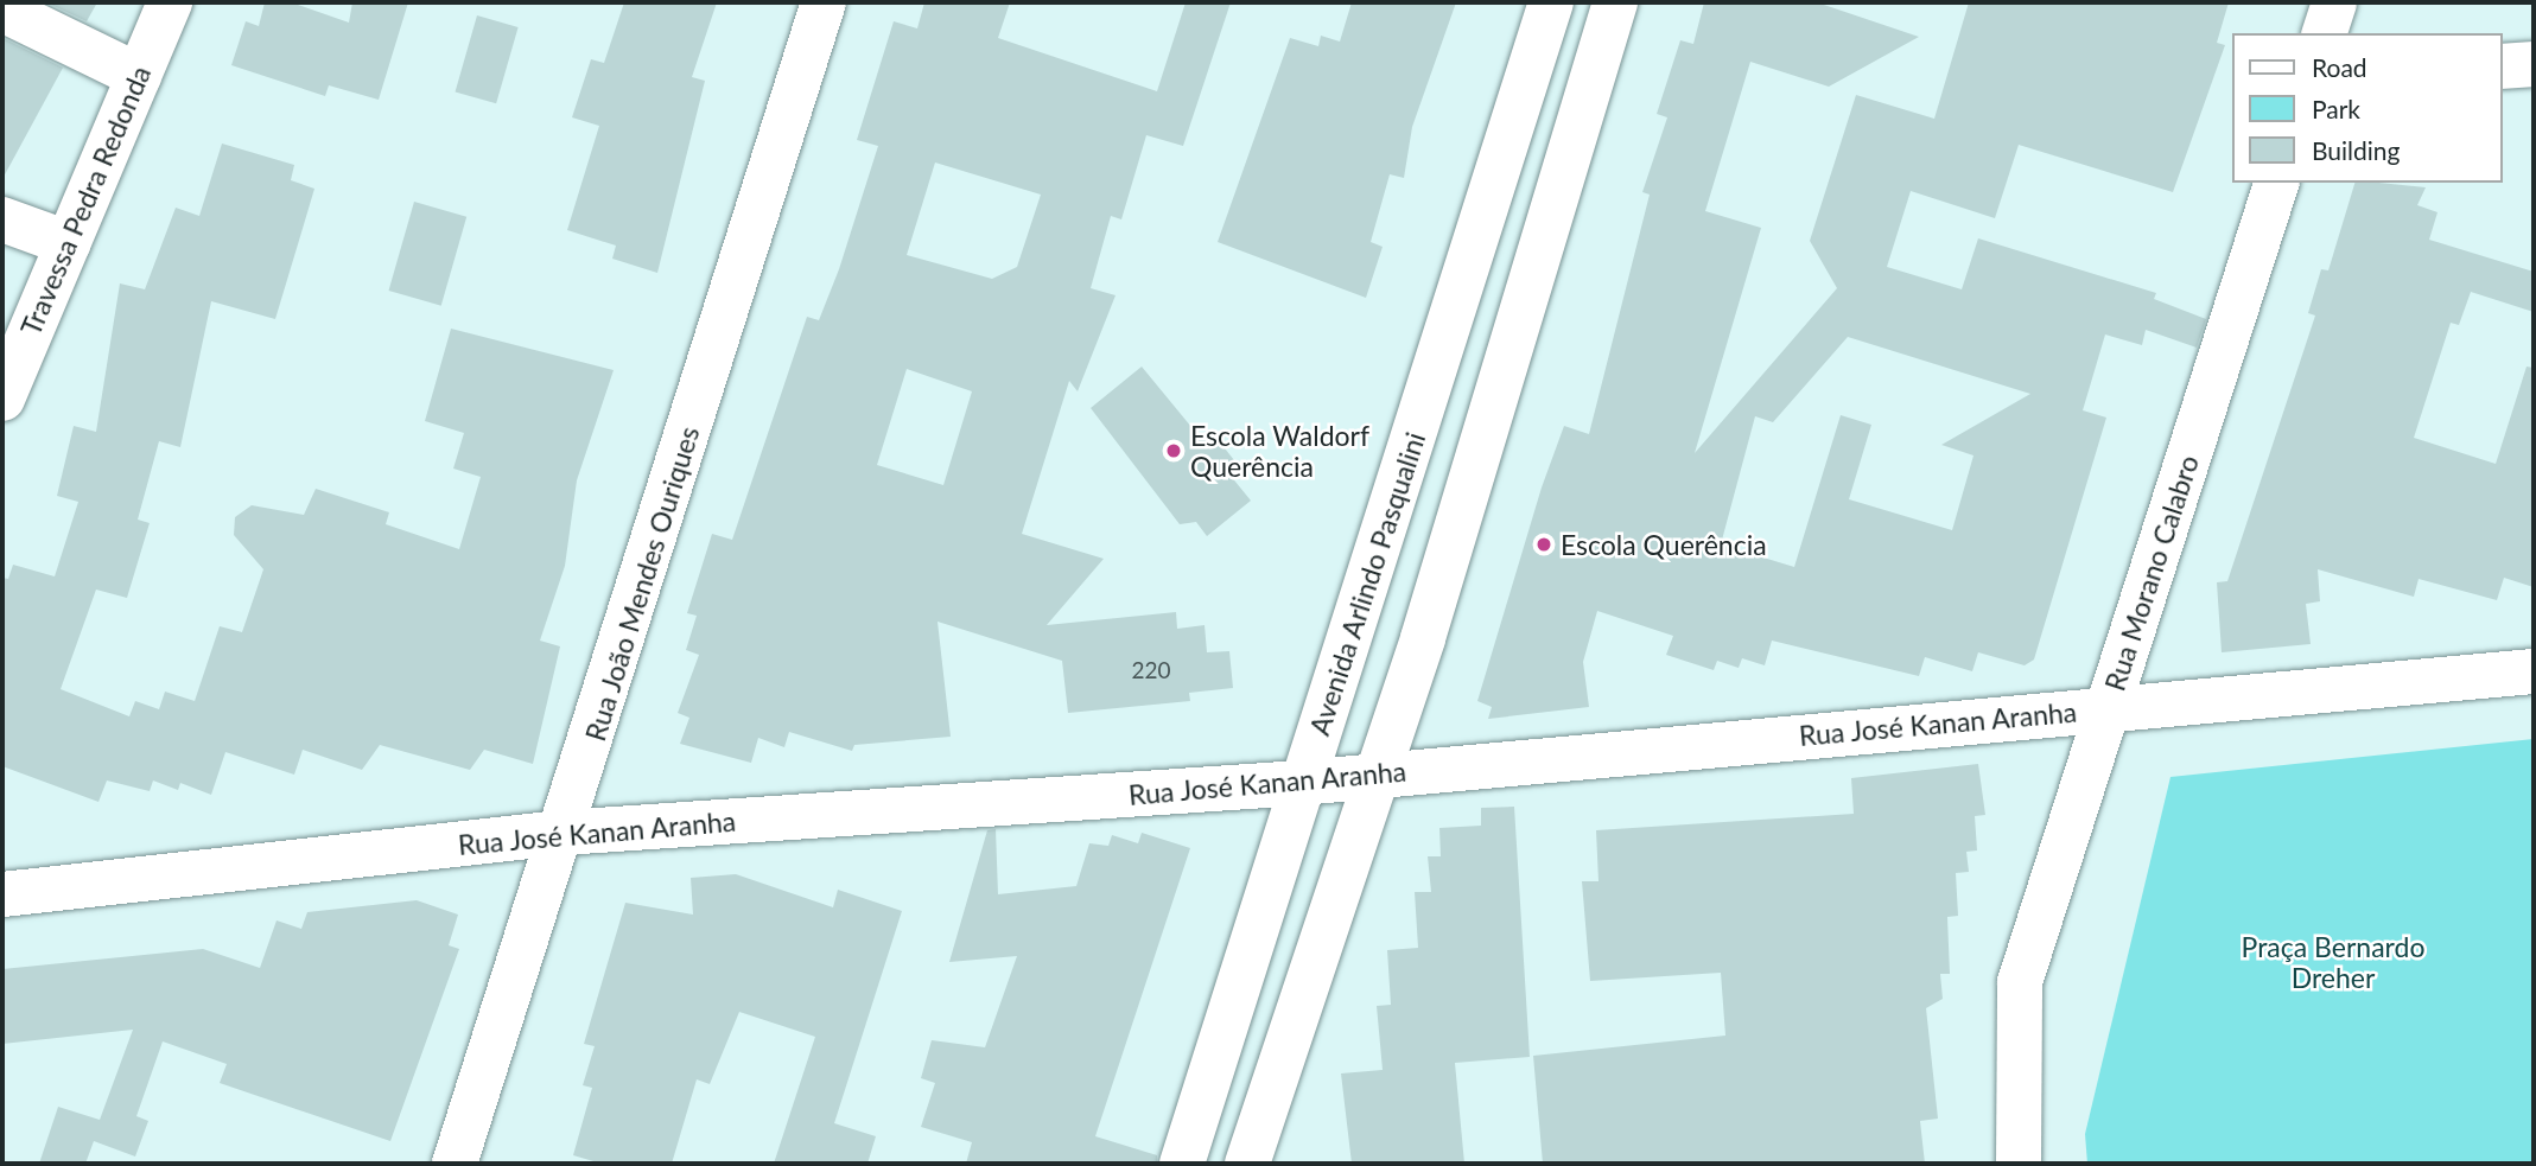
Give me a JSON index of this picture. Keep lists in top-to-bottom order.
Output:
{
  "streets": {
    "street": [
      "Travessa Pedra Redonda",
      "Rua Morano Calabro",
      "Rua João Mendes Ouriques",
      "Avenida Arlindo Pasqualini",
      "Rua José Kanan Aranha"
    ]
  },
  "crossings": [
    ["Rua Morano Calabro", "Rua José Kanan Aranha"],
    ["Rua João Mendes Ouriques", "Rua José Kanan Aranha"],
    ["Avenida Arlindo Pasqualini", "Rua José Kanan Aranha"]
  ],
  "parks": ["Praça Bernardo Dreher"],
  "places": ["Escola Waldorf Querência", "Escola Querência"],
  "house_numbers": ["220"],
  "legend": ["Road", "Park", "Building"]
}
